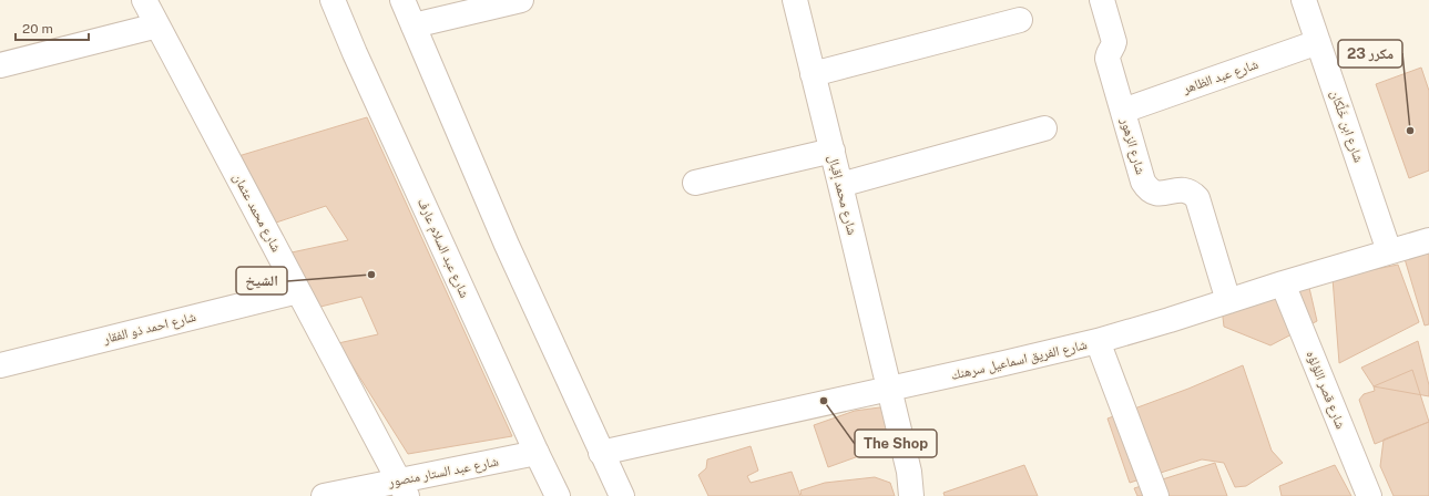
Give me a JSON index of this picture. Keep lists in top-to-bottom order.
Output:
{
  "streets": {
    "street": [
      "شارع عبد الظاهر",
      "شارع ابن خَلِّكان",
      "شارع الزهور",
      "شارع محمد إقبال",
      "شارع محمد عثمان",
      "شارع عبد السلام عارف",
      "شارع احمد ذو الفقار",
      "شارع الفريق اسماعيل سرهنك",
      "شارع قصر اللؤلؤه",
      "شارع عبد الستار منصور"
    ]
  },
  "crossings": [
    ["شارع عبد الظاهر", "شارع ابن خَلِّكان"],
    ["شارع عبد الظاهر", "شارع الزهور"],
    ["شارع ابن خَلِّكان", "شارع الفريق اسماعيل سرهنك"],
    ["شارع الزهور", "شارع الفريق اسماعيل سرهنك"],
    ["شارع محمد إقبال", "شارع الفريق اسماعيل سرهنك"],
    ["شارع محمد عثمان", "شارع احمد ذو الفقار"],
    ["شارع محمد عثمان", "شارع عبد الستار منصور"],
    ["شارع عبد السلام عارف", "شارع عبد الستار منصور"],
    ["شارع الفريق اسماعيل سرهنك", "شارع قصر اللؤلؤه"]
  ],
  "places": ["23 مكرر", "الشيخ", "The Shop"],
  "scale_bar": "20 m"
}
